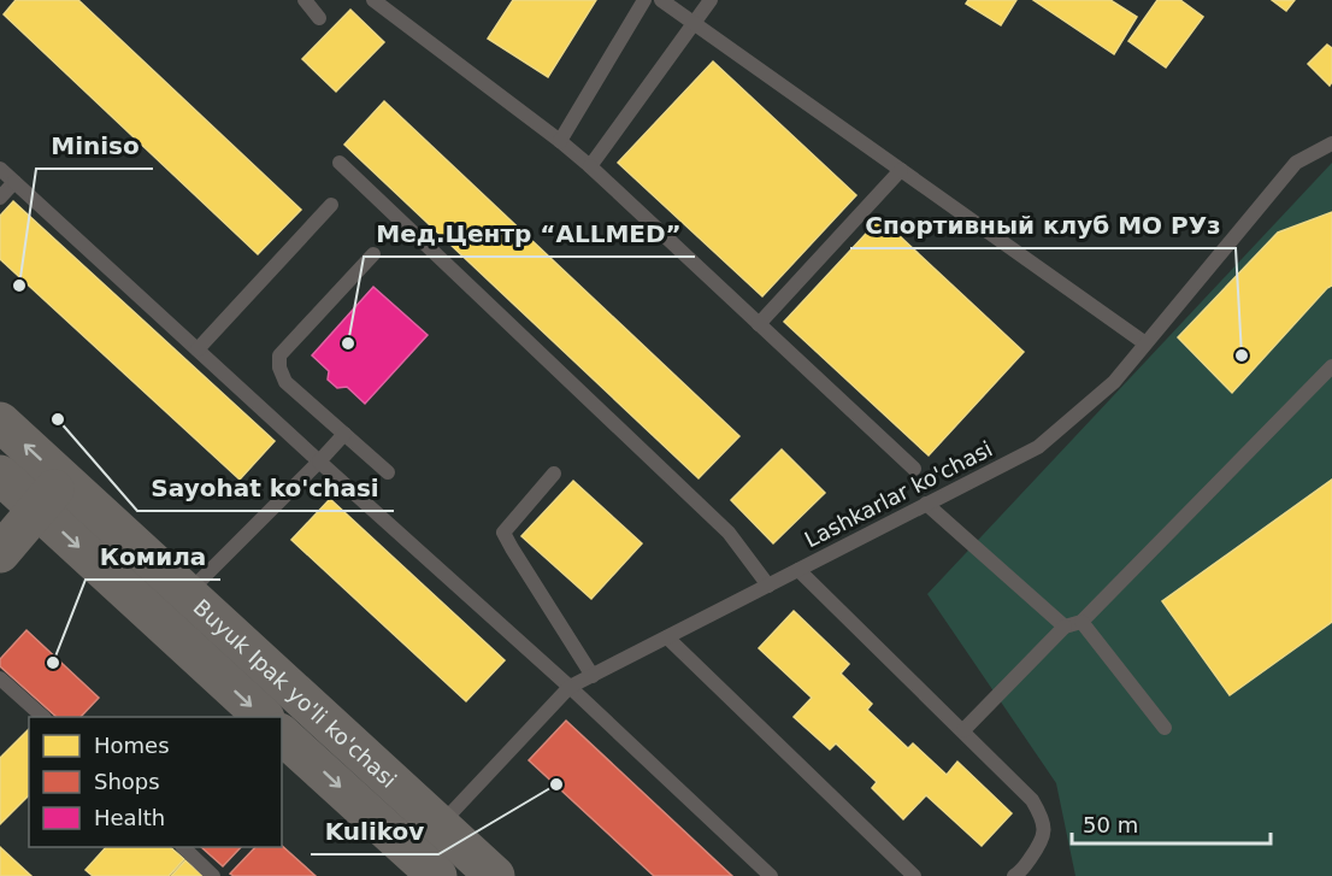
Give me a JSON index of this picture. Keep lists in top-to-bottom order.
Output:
{
  "streets": {
    "main road": ["Buyuk Ipak yo'li ko'chasi"],
    "lane": ["Lashkarlar ko'chasi"]
  },
  "crossings": [
    ["Lashkarlar ko'chasi", "Buyuk Ipak yo'li ko'chasi"]
  ],
  "places": [
    "Miniso",
    "Мед.Центр “ALLMED”",
    "Спортивный клуб МО РУз",
    "Sayohat ko'chasi",
    "Комила",
    "Kulikov"
  ],
  "legend": ["Homes", "Shops", "Health"],
  "scale_bar": "50 m"
}
